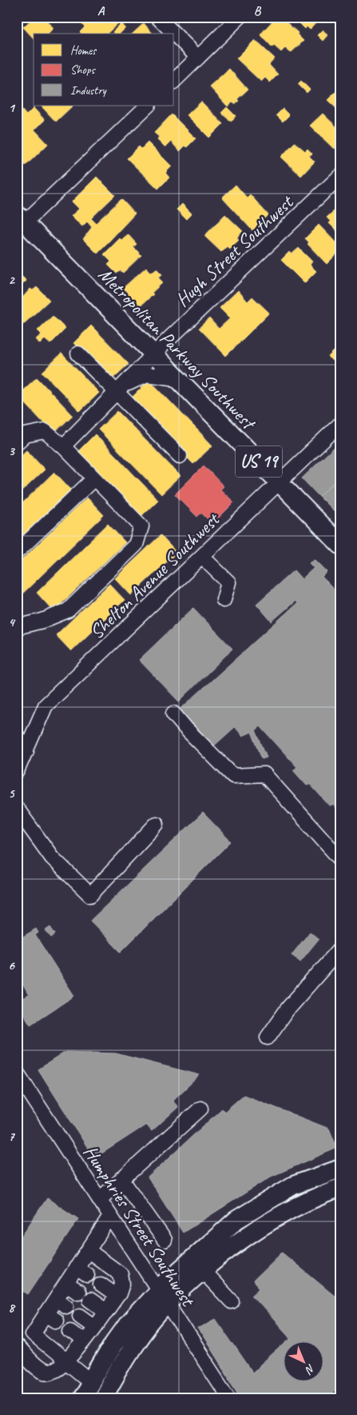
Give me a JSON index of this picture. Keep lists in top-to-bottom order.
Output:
{
  "streets": {
    "main road": ["Metropolitan Parkway Southwest", "US 19"],
    "street": ["Hugh Street Southwest", "Shelton Avenue Southwest", "Humphries Street Southwest"]
  },
  "crossings": [
    ["Hugh Street Southwest", "Metropolitan Parkway Southwest"],
    ["Metropolitan Parkway Southwest", "Shelton Avenue Southwest"]
  ],
  "legend": ["Homes", "Shops", "Industry"],
  "north": "bottom right",
  "grid": {
    "columns": ["A", "B"],
    "rows": [
      "1",
      "2",
      "3",
      "4",
      "5",
      "6",
      "7",
      "8"
    ]
  }
}
